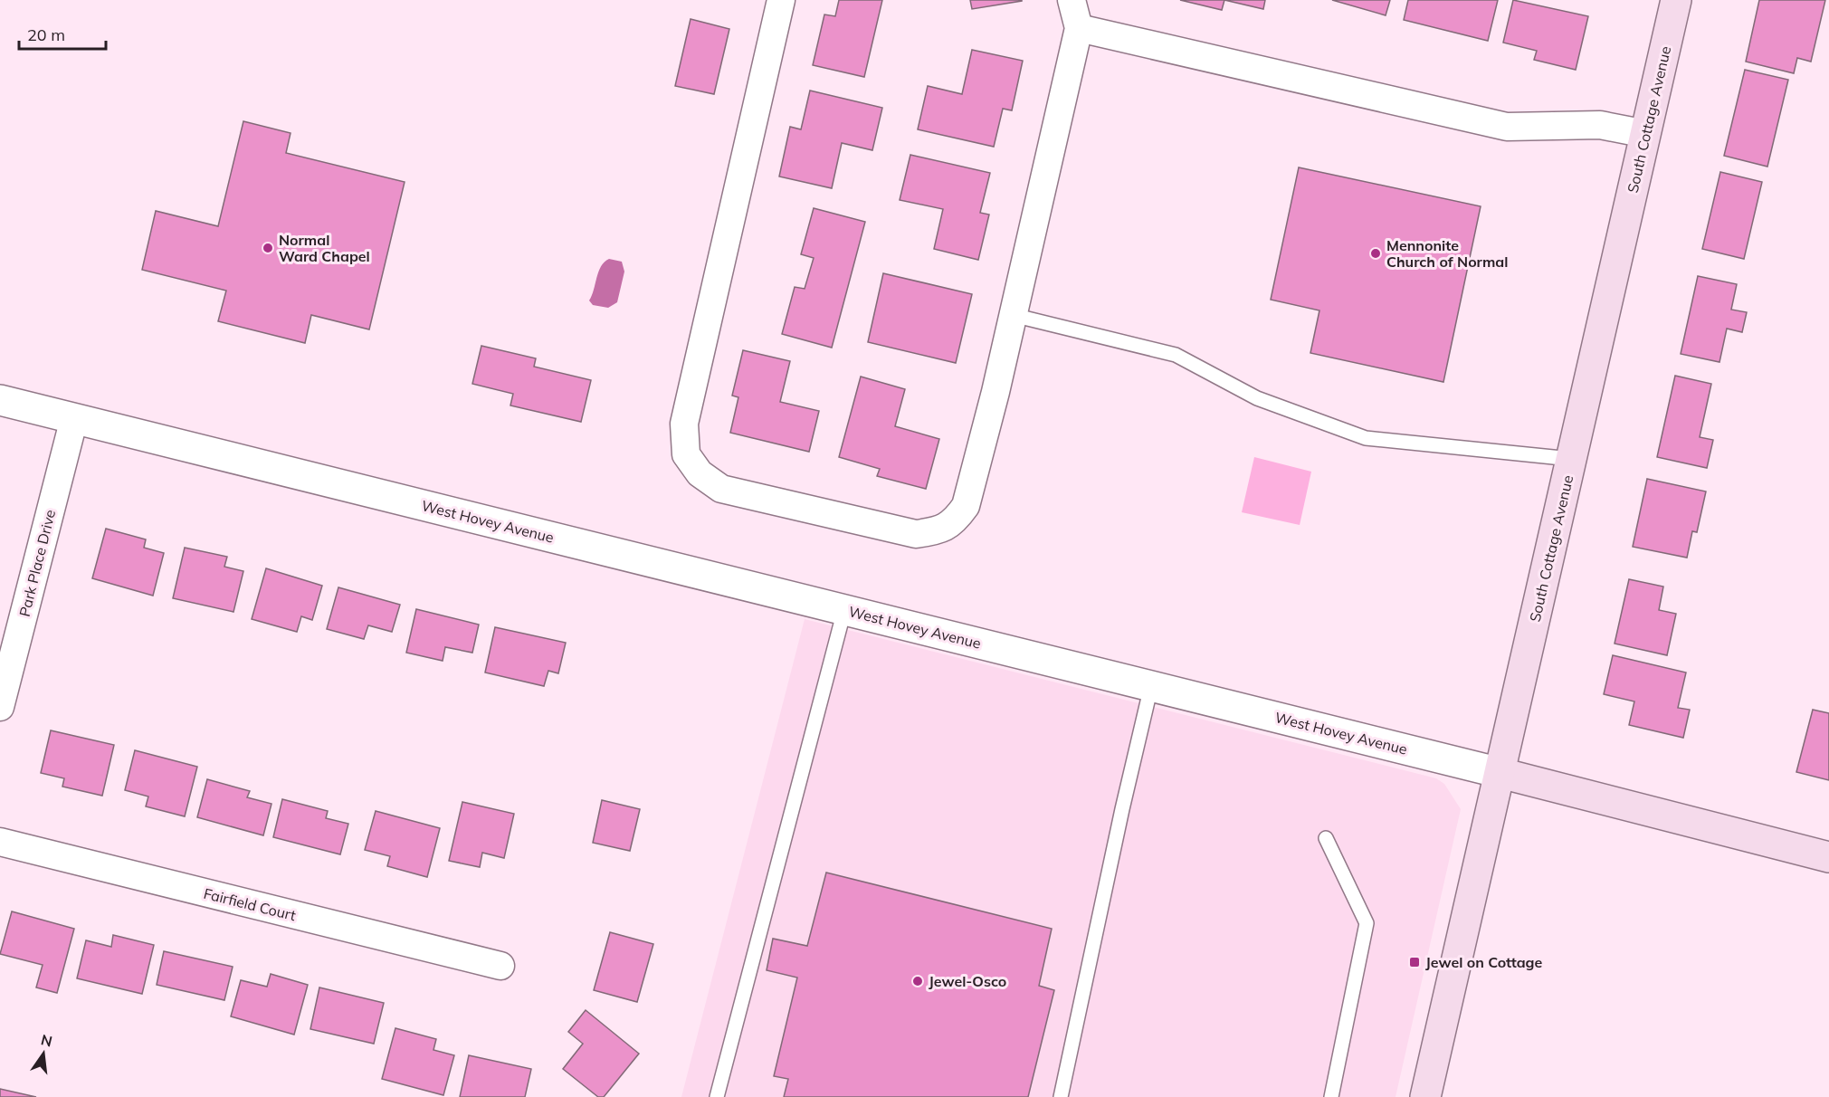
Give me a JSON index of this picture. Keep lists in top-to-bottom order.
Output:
{
  "streets": {
    "main road": ["South Cottage Avenue", "West Hovey Avenue"],
    "street": ["Park Place Drive", "Fairfield Court"]
  },
  "crossings": [
    ["South Cottage Avenue", "West Hovey Avenue"],
    ["West Hovey Avenue", "Park Place Drive"]
  ],
  "places": {
    "other": ["Normal Ward Chapel", "Mennonite Church of Normal", "Jewel-Osco"],
    "transit": ["Jewel on Cottage"]
  },
  "scale_bar": "20 m",
  "north": "top"
}
